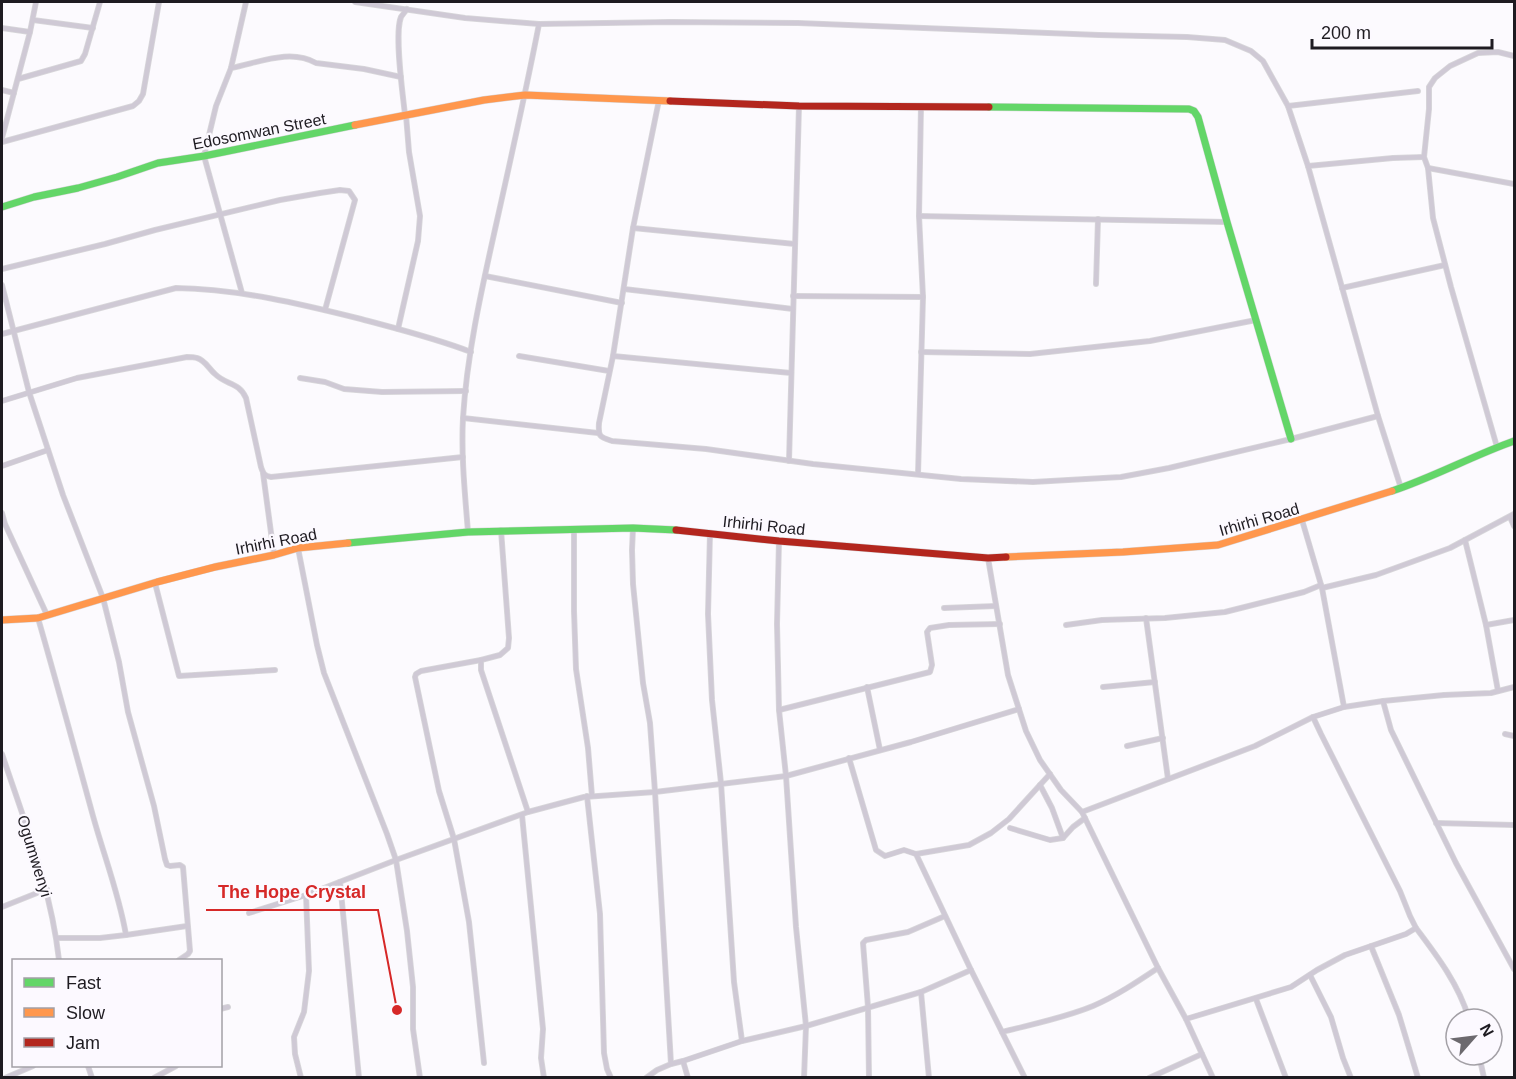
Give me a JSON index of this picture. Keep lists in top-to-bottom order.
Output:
{
  "streets": {
    "street": ["Edosomwan Street", "Irhirhi Road", "Ogumwenyi"]
  },
  "places": ["The Hope Crystal"],
  "legend": ["Fast", "Slow", "Jam"],
  "scale_bar": "200 m",
  "north": "top right"
}
